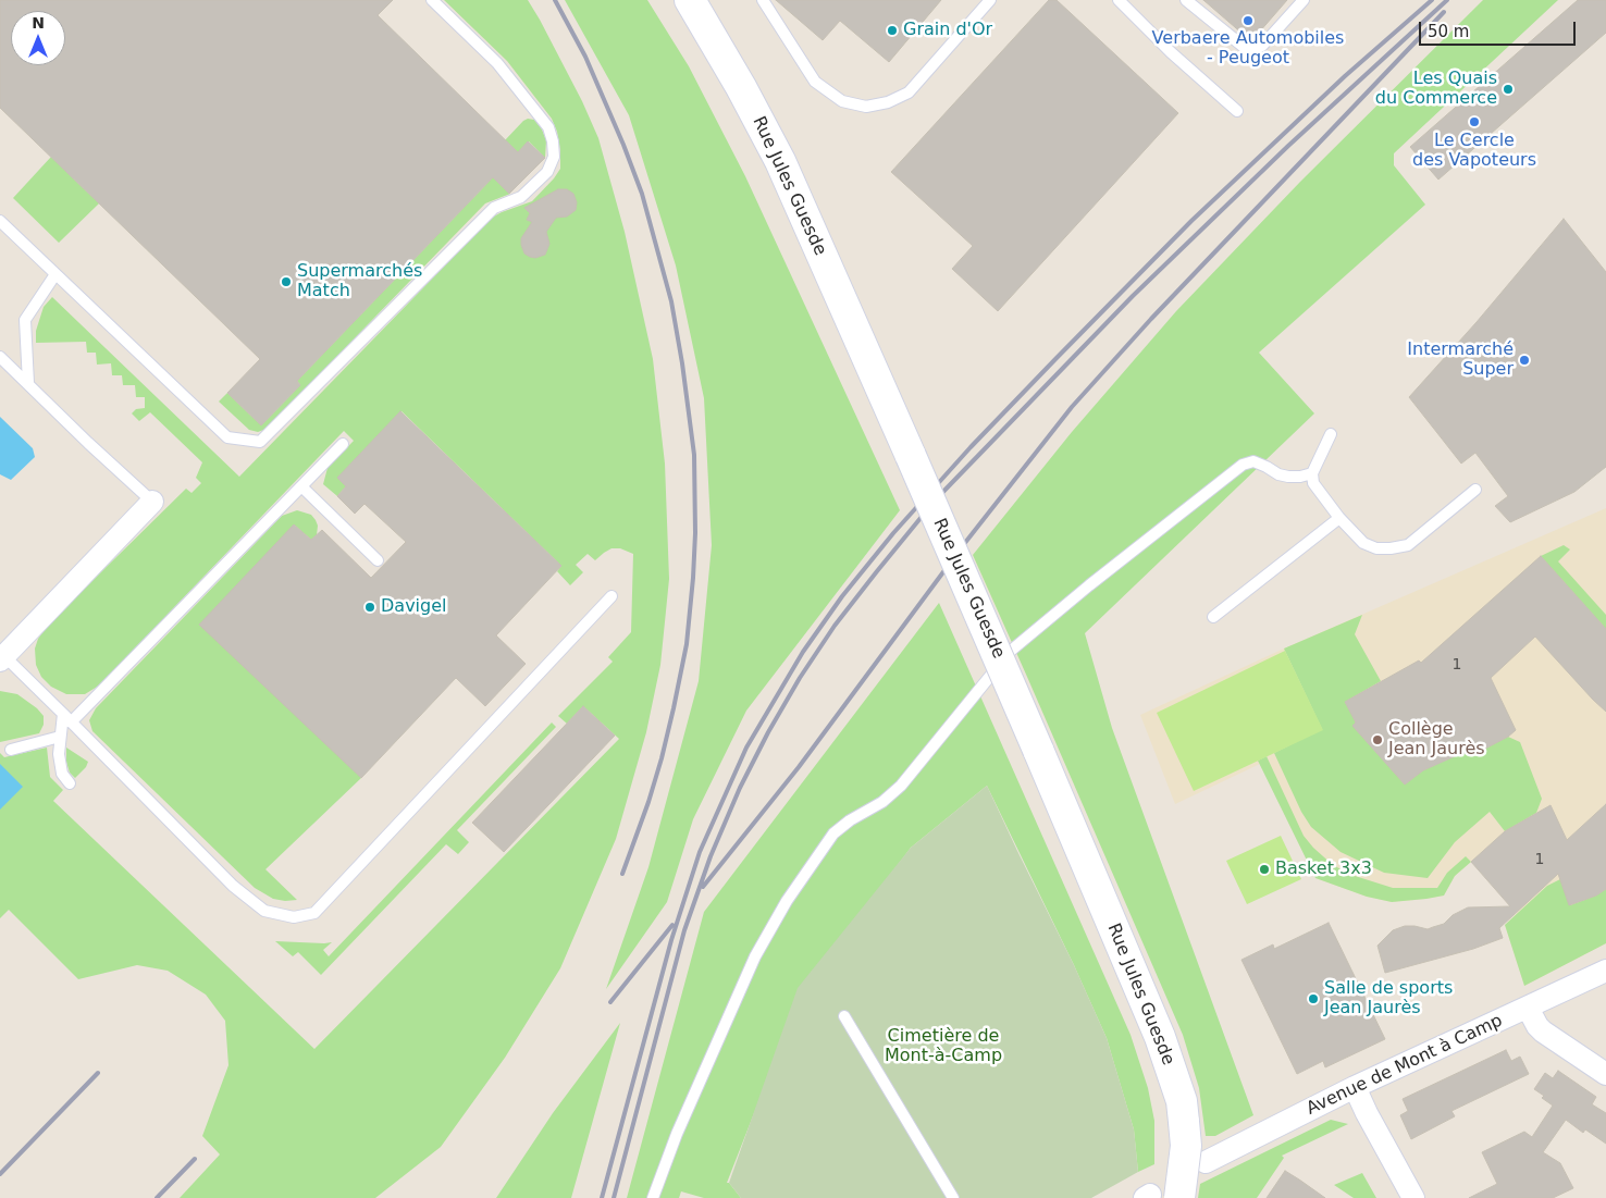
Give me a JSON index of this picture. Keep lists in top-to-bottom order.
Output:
{
  "streets": {
    "street": ["Rue Jules Guesde", "Avenue de Mont à Camp"]
  },
  "parks": ["Cimetière de Mont-à-Camp"],
  "places": [
    "Verbaere Automobiles - Peugeot",
    "Grain d'Or",
    "Les Quais du Commerce",
    "Le Cercle des Vapoteurs",
    "Supermarchés Match",
    "Intermarché Super",
    "Davigel",
    "Collège Jean Jaurès",
    "Basket 3x3",
    "Salle de sports Jean Jaurès"
  ],
  "house_numbers": ["1", "1"],
  "scale_bar": "50 m",
  "north": "top"
}
